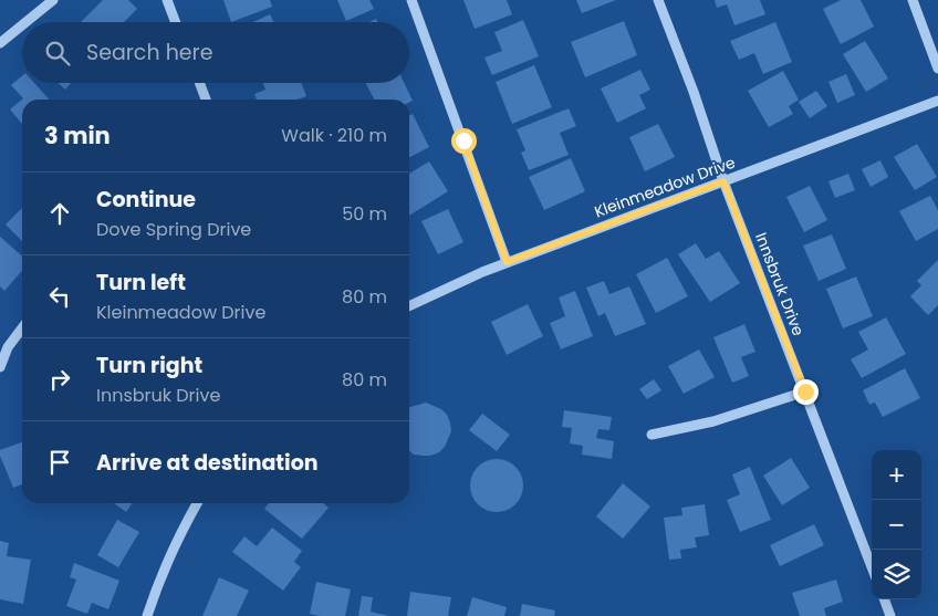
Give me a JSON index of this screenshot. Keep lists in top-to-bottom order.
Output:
{
  "streets": {
    "street": ["Kleinmeadow Drive", "Innsbruk Drive"]
  },
  "crossings": [
    ["Kleinmeadow Drive", "Innsbruk Drive"]
  ],
  "page": {
    "search": "Search here",
    "heading": ["3 min", "Walk · 210 m"],
    "list": [
      ["Continue", "Dove Spring Drive", "50 m"],
      ["Turn left", "Kleinmeadow Drive", "80 m"],
      ["Turn right", "Innsbruk Drive", "80 m"],
      "Arrive at destination"
    ],
    "map_buttons": ["+", "−"]
  }
}
